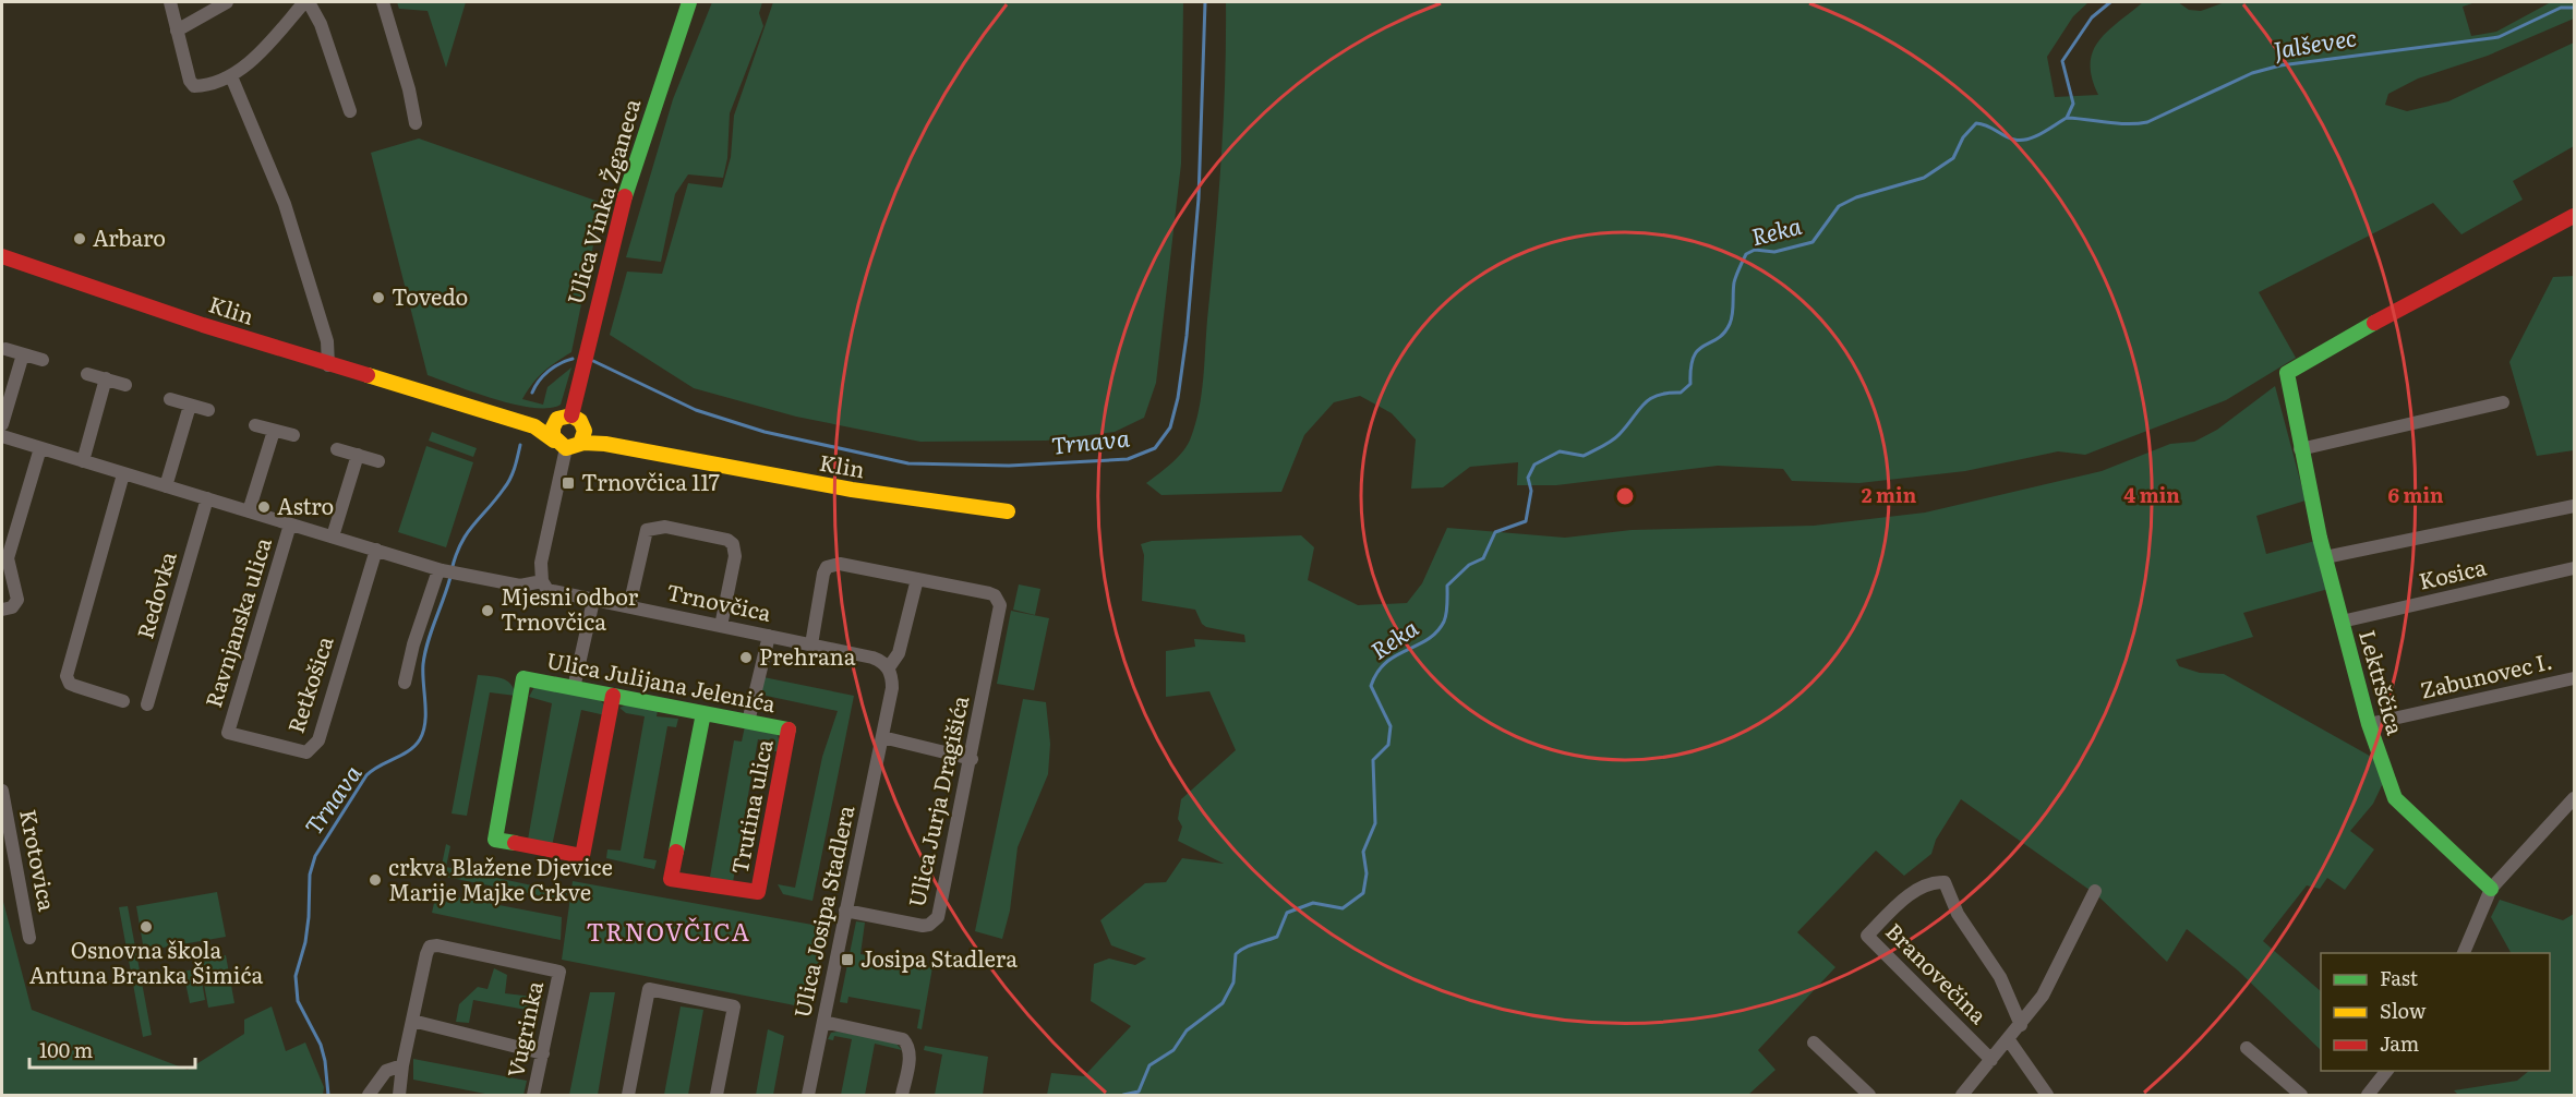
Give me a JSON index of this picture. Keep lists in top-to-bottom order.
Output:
{
  "streets": {
    "street": [
      "Ulica Vinka Žganeca",
      "Klin",
      "Kosica",
      "Redovka",
      "Trnovčica",
      "Ravnjanska ulica",
      "Zabunovec I.",
      "Ulica Julijana Jelenića",
      "Lektrščica",
      "Retkošica",
      "Ulica Jurja Dragišića",
      "Trutina ulica",
      "Krotovica",
      "Ulica Josipa Stadlera",
      "Branovečina",
      "Vugrinka"
    ]
  },
  "crossings": [
    ["Ulica Vinka Žganeca", "Klin"],
    ["Kosica", "Lektrščica"],
    ["Trnovčica", "Ulica Josipa Stadlera"],
    ["Ravnjanska ulica", "Retkošica"],
    ["Zabunovec I.", "Lektrščica"],
    ["Ulica Julijana Jelenića", "Trutina ulica"],
    ["Ulica Jurja Dragišića", "Ulica Josipa Stadlera"]
  ],
  "districts": ["TRNOVČICA"],
  "water": ["Jalševec", "Reka", "Trnava"],
  "places": {
    "other": [
      "Arbaro",
      "Tovedo",
      "Astro",
      "Mjesni odbor Trnovčica",
      "Prehrana",
      "crkva Blažene Djevice Marije Majke Crkve",
      "Osnovna škola Antuna Branka Šimića"
    ],
    "transit": ["Trnovčica 117", "Josipa Stadlera"]
  },
  "legend": ["Fast", "Slow", "Jam"],
  "scale_bar": "100 m",
  "rings": ["2 min", "4 min", "6 min"]
}
